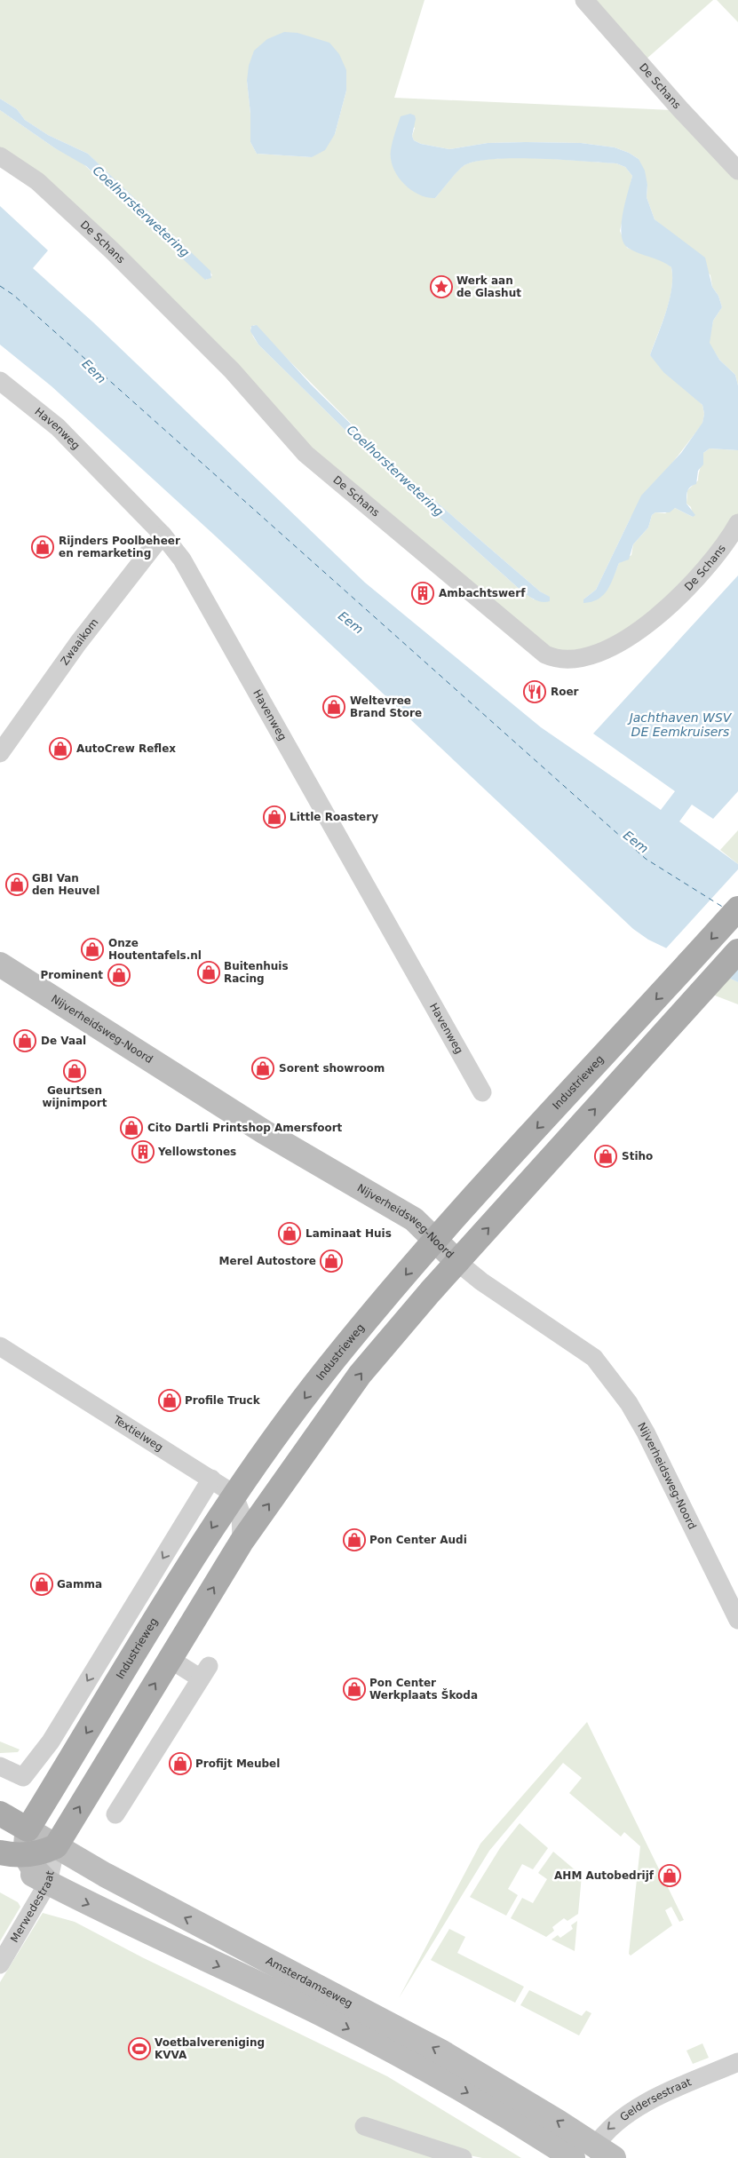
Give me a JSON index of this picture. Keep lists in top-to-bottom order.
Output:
{
  "streets": {
    "main road": ["Nijverheidsweg-Noord", "Industrieweg", "Amsterdamseweg"],
    "street": [
      "De Schans",
      "Havenweg",
      "Zwaaikom",
      "Textielweg",
      "Merwedestraat",
      "Geldersestraat"
    ]
  },
  "crossings": [
    ["Havenweg", "Zwaaikom"],
    ["Nijverheidsweg-Noord", "Industrieweg"],
    ["Industrieweg", "Textielweg"],
    ["Industrieweg", "Amsterdamseweg"],
    ["Amsterdamseweg", "Geldersestraat"]
  ],
  "one_way": ["Geldersestraat"],
  "water": ["Coelhorsterwetering", "Eem", "Jachthaven WSV DE Eemkruisers"],
  "places": {
    "place": ["Werk aan de Glashut"],
    "shop": [
      "Rijnders Poolbeheer en remarketing",
      "Weltevree Brand Store",
      "AutoCrew Reflex",
      "Little Roastery",
      "GBI Van den Heuvel",
      "Onze Houtentafels.nl",
      "Buitenhuis Racing",
      "Prominent",
      "De Vaal",
      "Sorent showroom",
      "Geurtsen wijnimport",
      "Cito Dartli Printshop Amersfoort",
      "Stiho",
      "Laminaat Huis",
      "Merel Autostore",
      "Profile Truck",
      "Pon Center Audi",
      "Gamma",
      "Pon Center Werkplaats Škoda",
      "Profijt Meubel",
      "AHM Autobedrijf"
    ],
    "building": ["Ambachtswerf", "Yellowstones"],
    "restaurant": ["Roer"],
    "sports": ["Voetbalvereniging KVVA"]
  }
}
